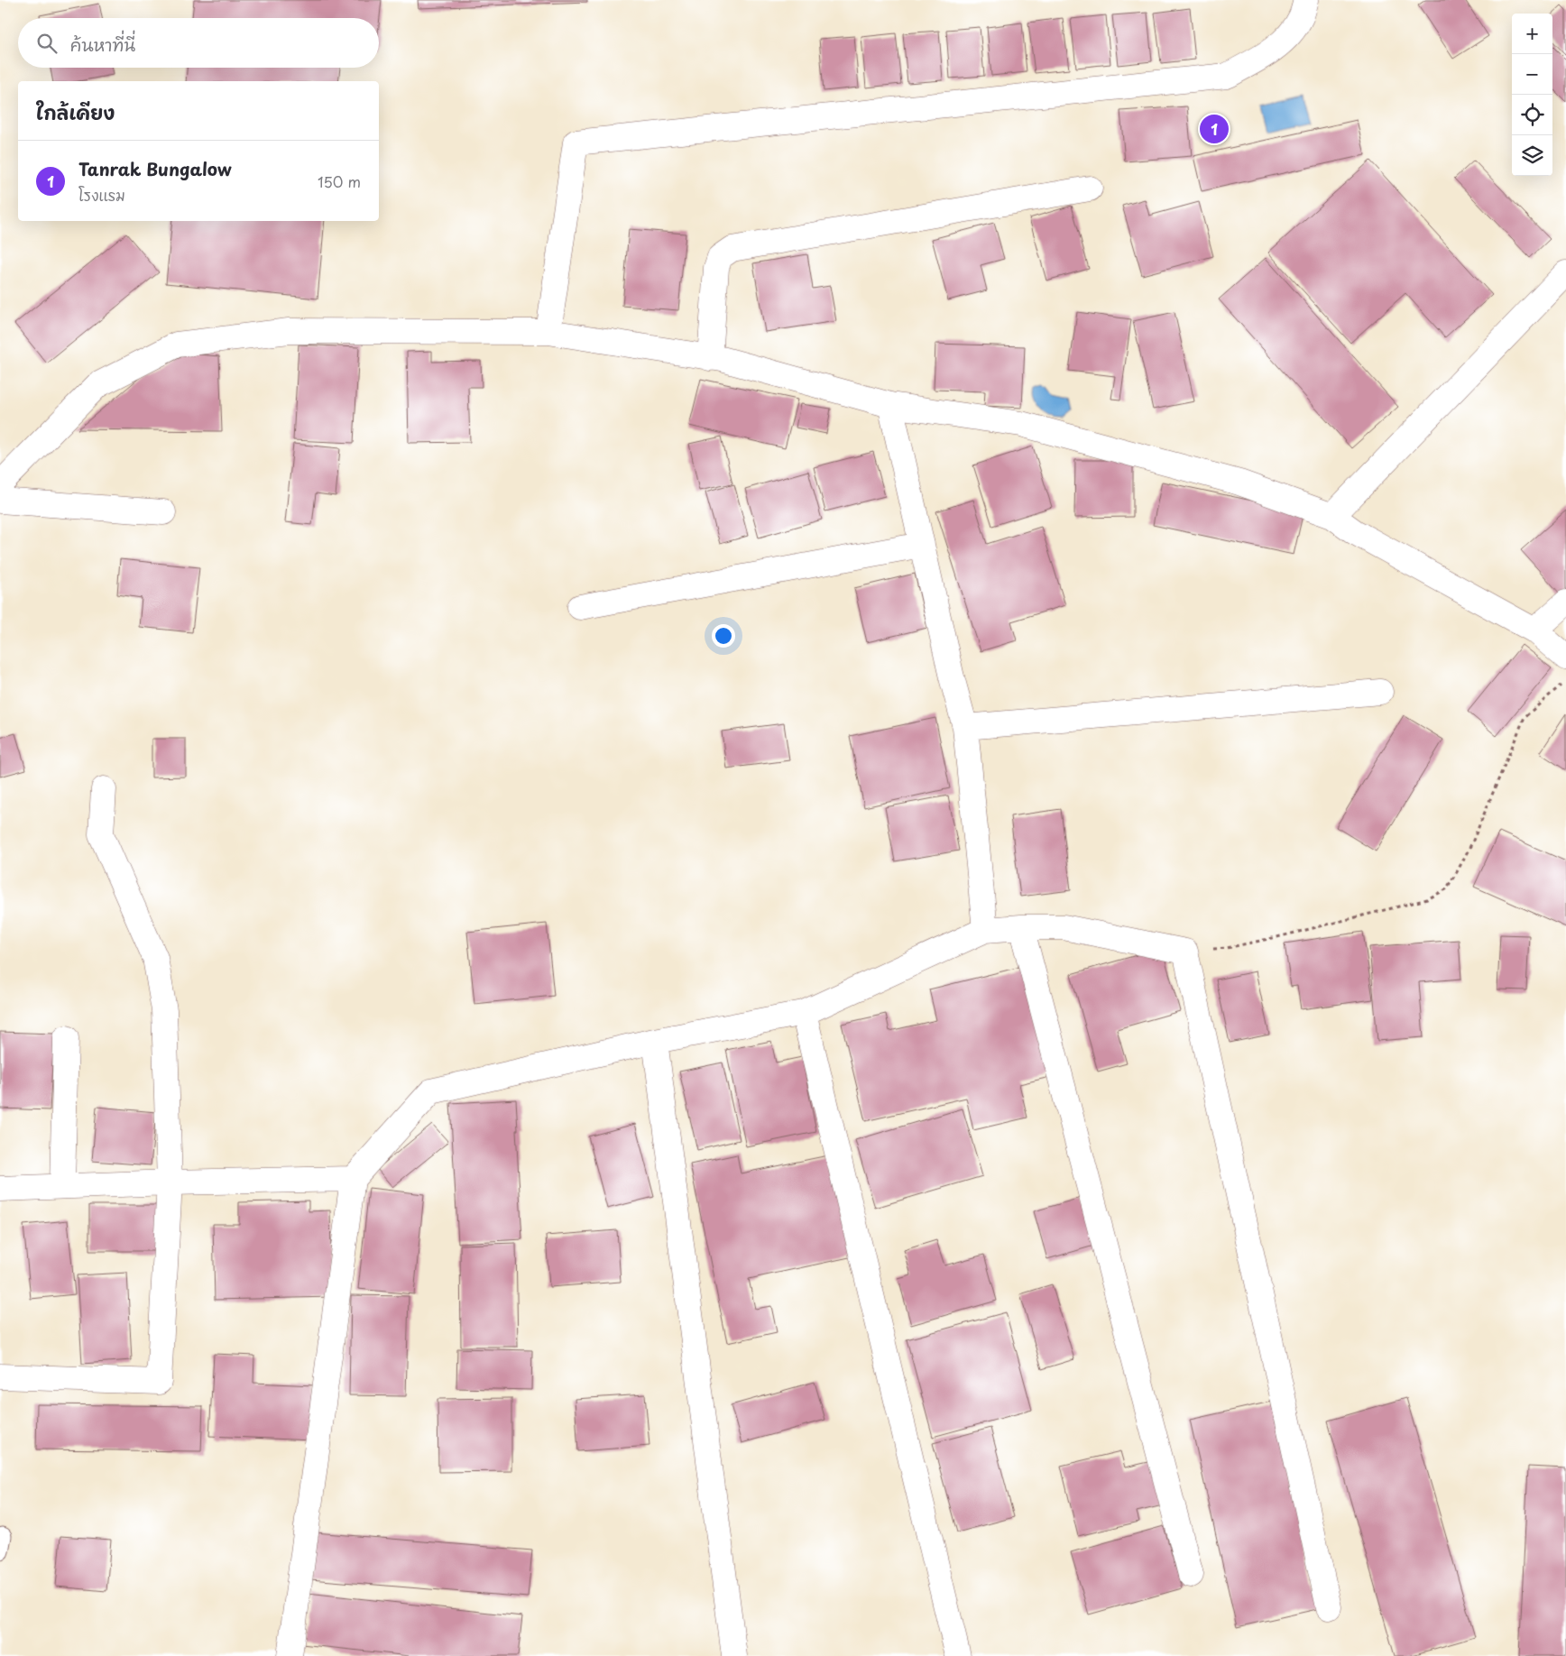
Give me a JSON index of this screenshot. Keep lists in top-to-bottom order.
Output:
{
  "page": {
    "map_buttons": ["+", "−"],
    "search": "ค้นหาที่นี่",
    "heading": "ใกล้เคียง",
    "pins": "1",
    "list": [
      {
        "mark": "1",
        "name": "Tanrak Bungalow",
        "note": "โรงแรม",
        "value": "150 m"
      }
    ]
  }
}
